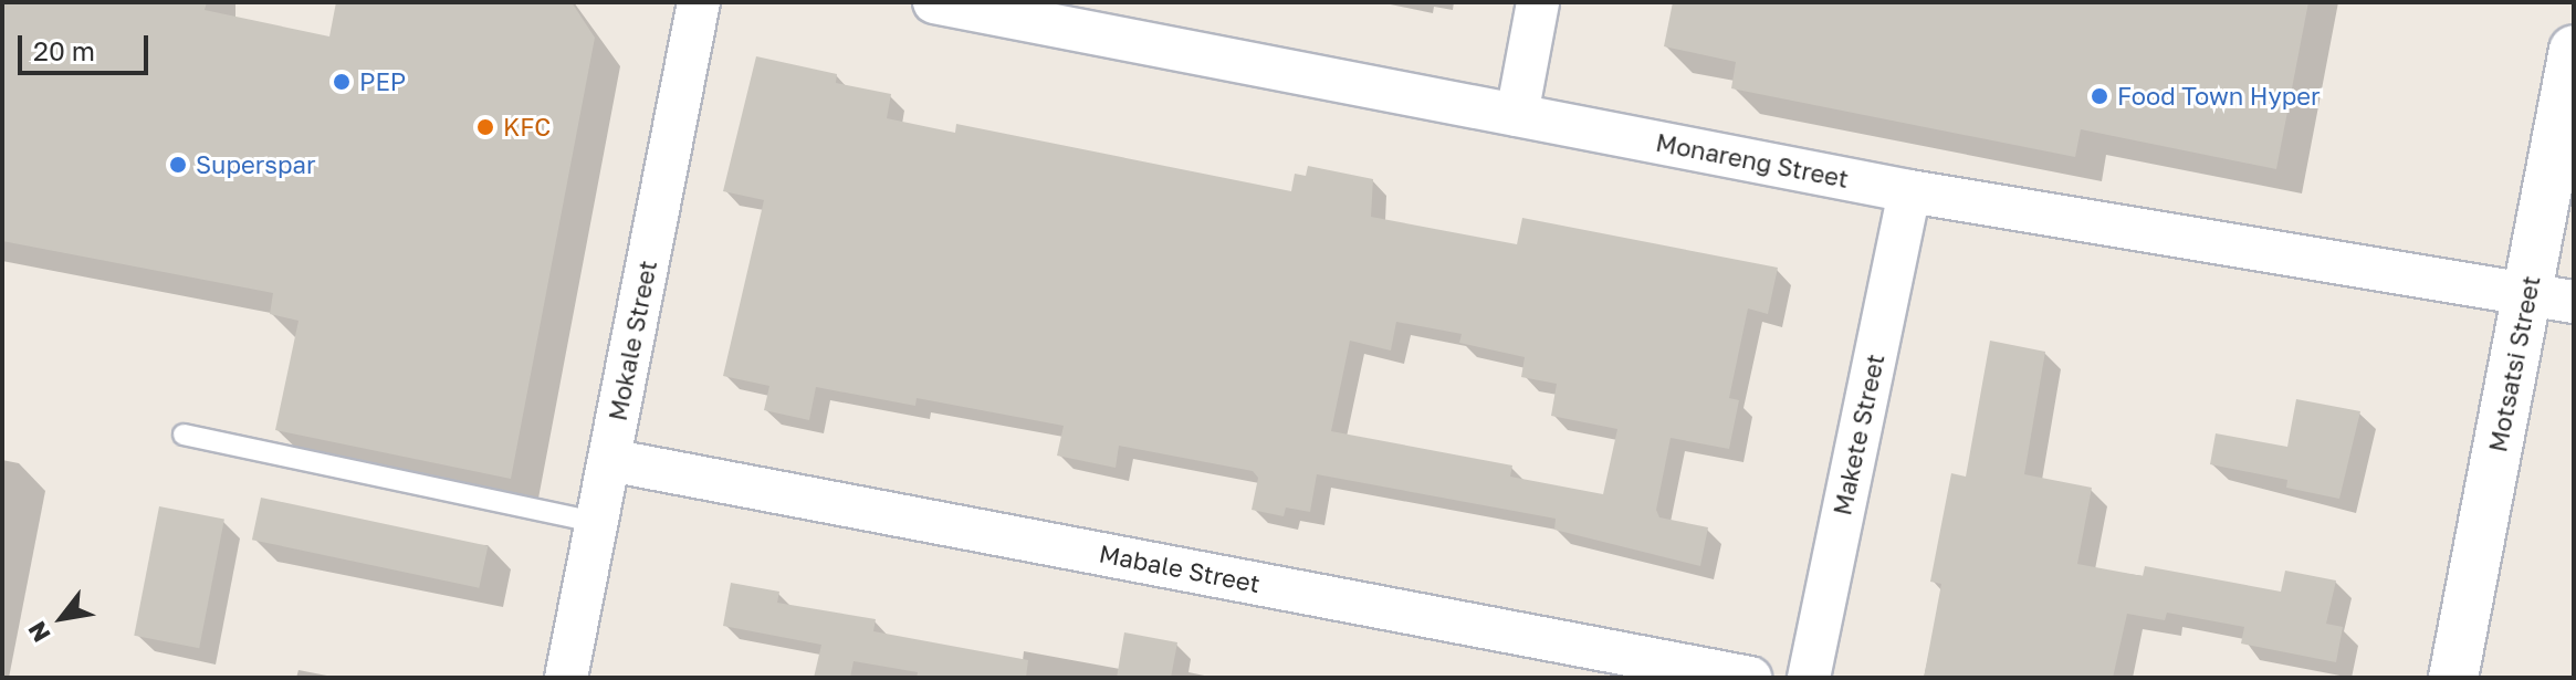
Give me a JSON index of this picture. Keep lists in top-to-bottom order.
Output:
{
  "streets": {
    "street": [
      "Monareng Street",
      "Mokale Street",
      "Motsatsi Street",
      "Makete Street",
      "Mabale Street"
    ]
  },
  "crossings": [
    ["Monareng Street", "Motsatsi Street"],
    ["Monareng Street", "Makete Street"],
    ["Mokale Street", "Mabale Street"]
  ],
  "places": [
    "PEP",
    "Food Town Hyper",
    "KFC",
    "Superspar"
  ],
  "scale_bar": "20 m",
  "north": "bottom left"
}
